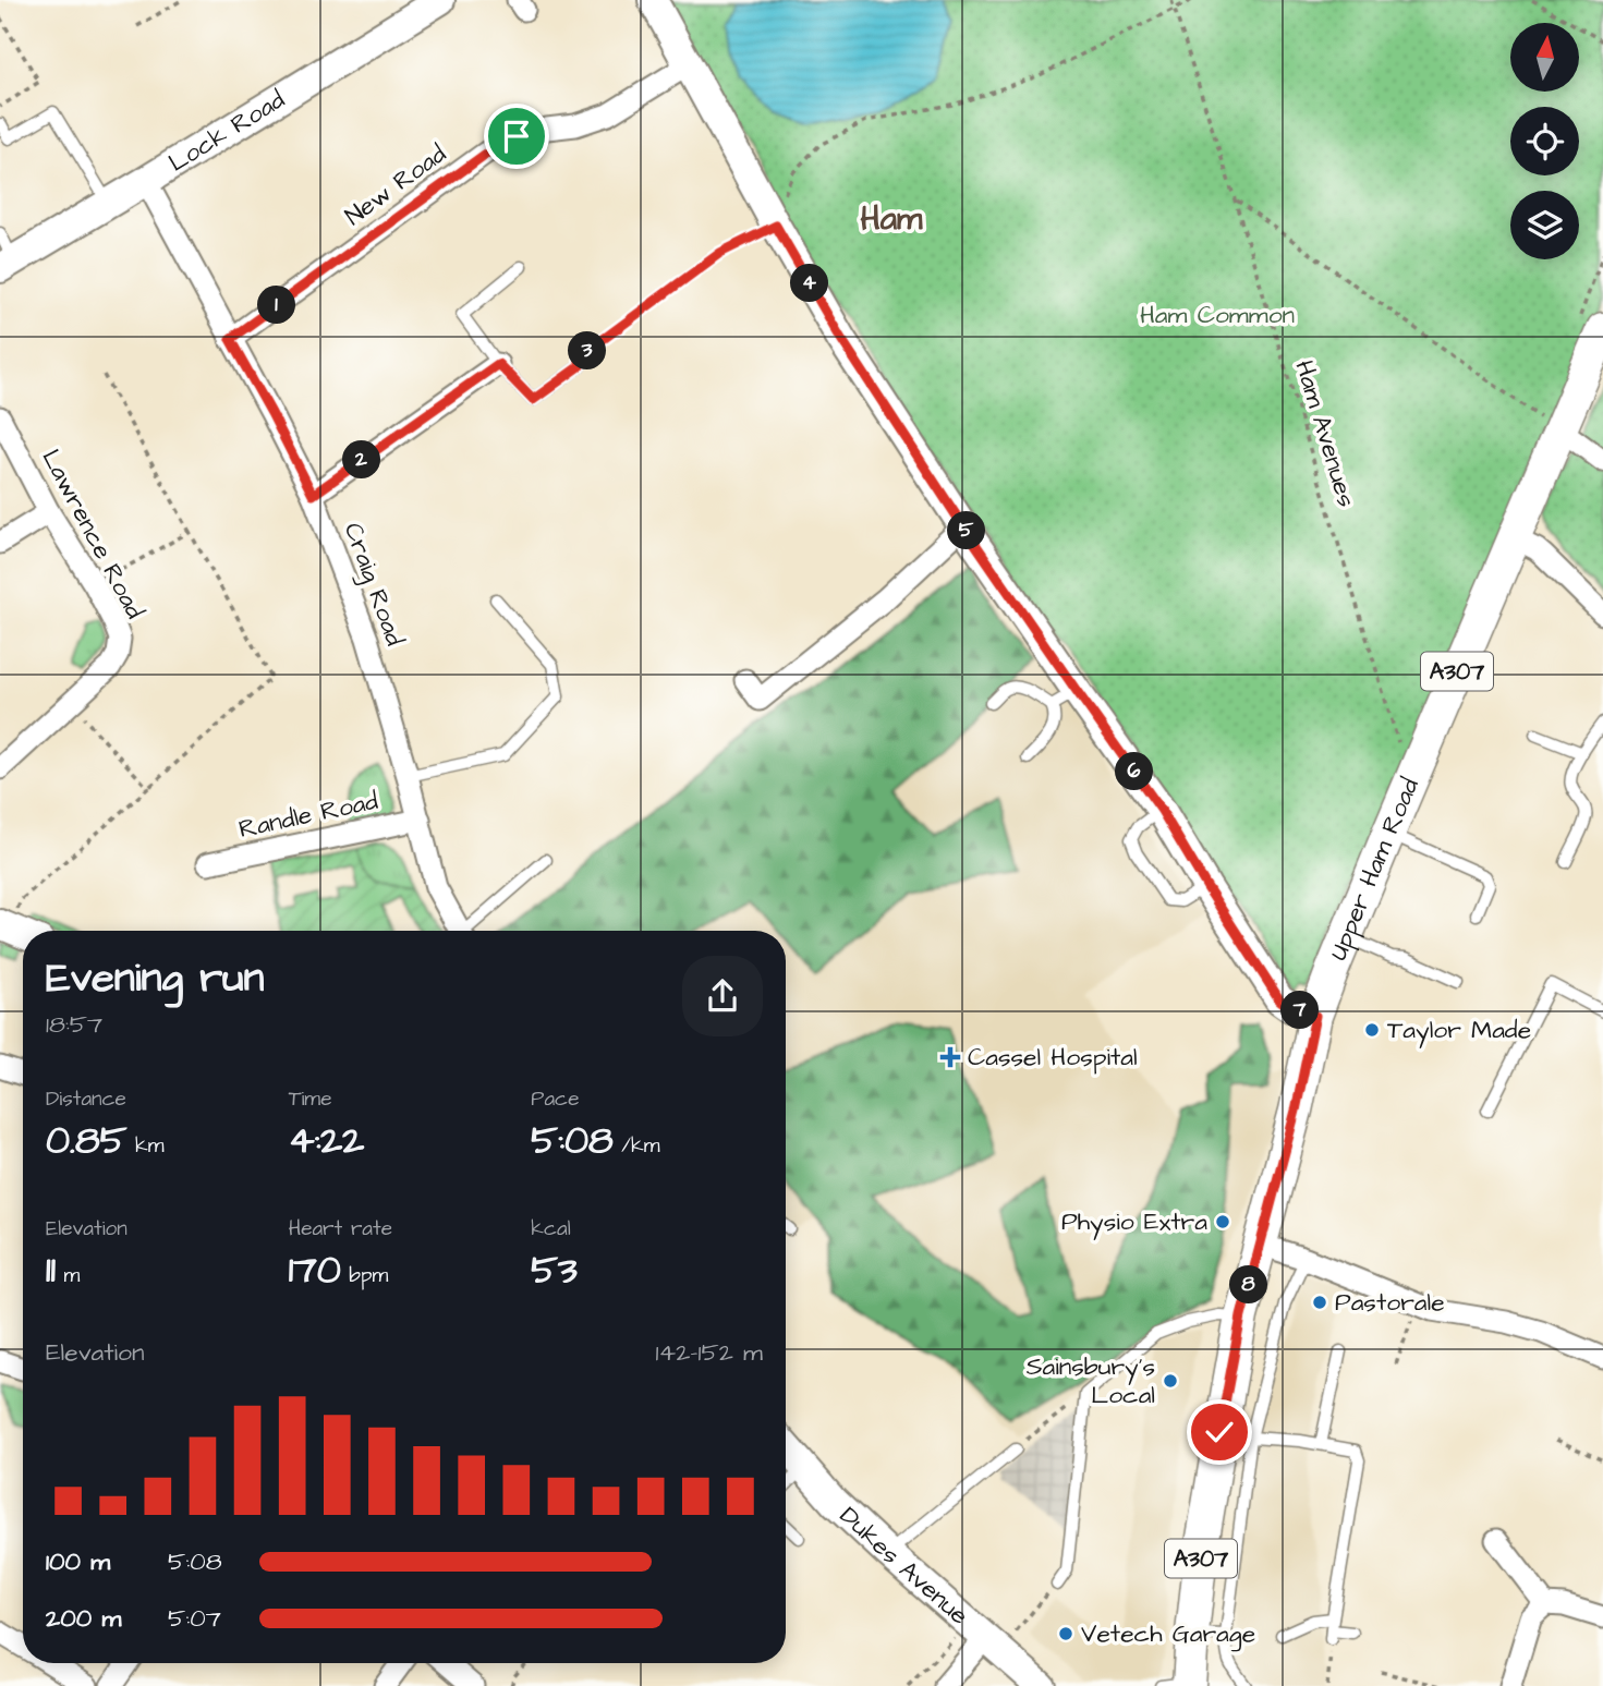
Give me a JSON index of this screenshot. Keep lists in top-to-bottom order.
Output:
{
  "streets": {
    "main road": ["A307", "Upper Ham Road"],
    "street": [
      "Lock Road",
      "New Road",
      "Lawrence Road",
      "Craig Road",
      "Randle Road",
      "Dukes Avenue"
    ],
    "path": ["Ham Avenues"]
  },
  "crossings": [
    ["Lock Road", "Craig Road"],
    ["New Road", "Craig Road"],
    ["Craig Road", "Randle Road"],
    ["A307", "Upper Ham Road"]
  ],
  "districts": ["Ham"],
  "parks": ["Ham Common"],
  "places": {
    "other": [
      "Taylor Made",
      "Physio Extra",
      "Pastorale",
      "Sainsbury's Local",
      "Vetech Garage"
    ],
    "health": ["Cassel Hospital"]
  },
  "north": "top",
  "page": {
    "pins": [
      "4",
      "1",
      "3",
      "2",
      "5",
      "6",
      "7",
      "8"
    ],
    "heading": ["Evening run", "18:57"],
    "stats": [
      ["Distance", "0.85 km"],
      ["Time", "4:22"],
      ["Pace", "5:08 /km"],
      ["Elevation", "11 m"],
      ["Heart rate", "170 bpm"],
      ["kcal", "53"]
    ],
    "chart": ["Elevation", "142–152 m"],
    "list": [
      {
        "name": "100 m",
        "note": "5:08"
      },
      {
        "name": "200 m",
        "note": "5:07"
      }
    ]
  }
}
